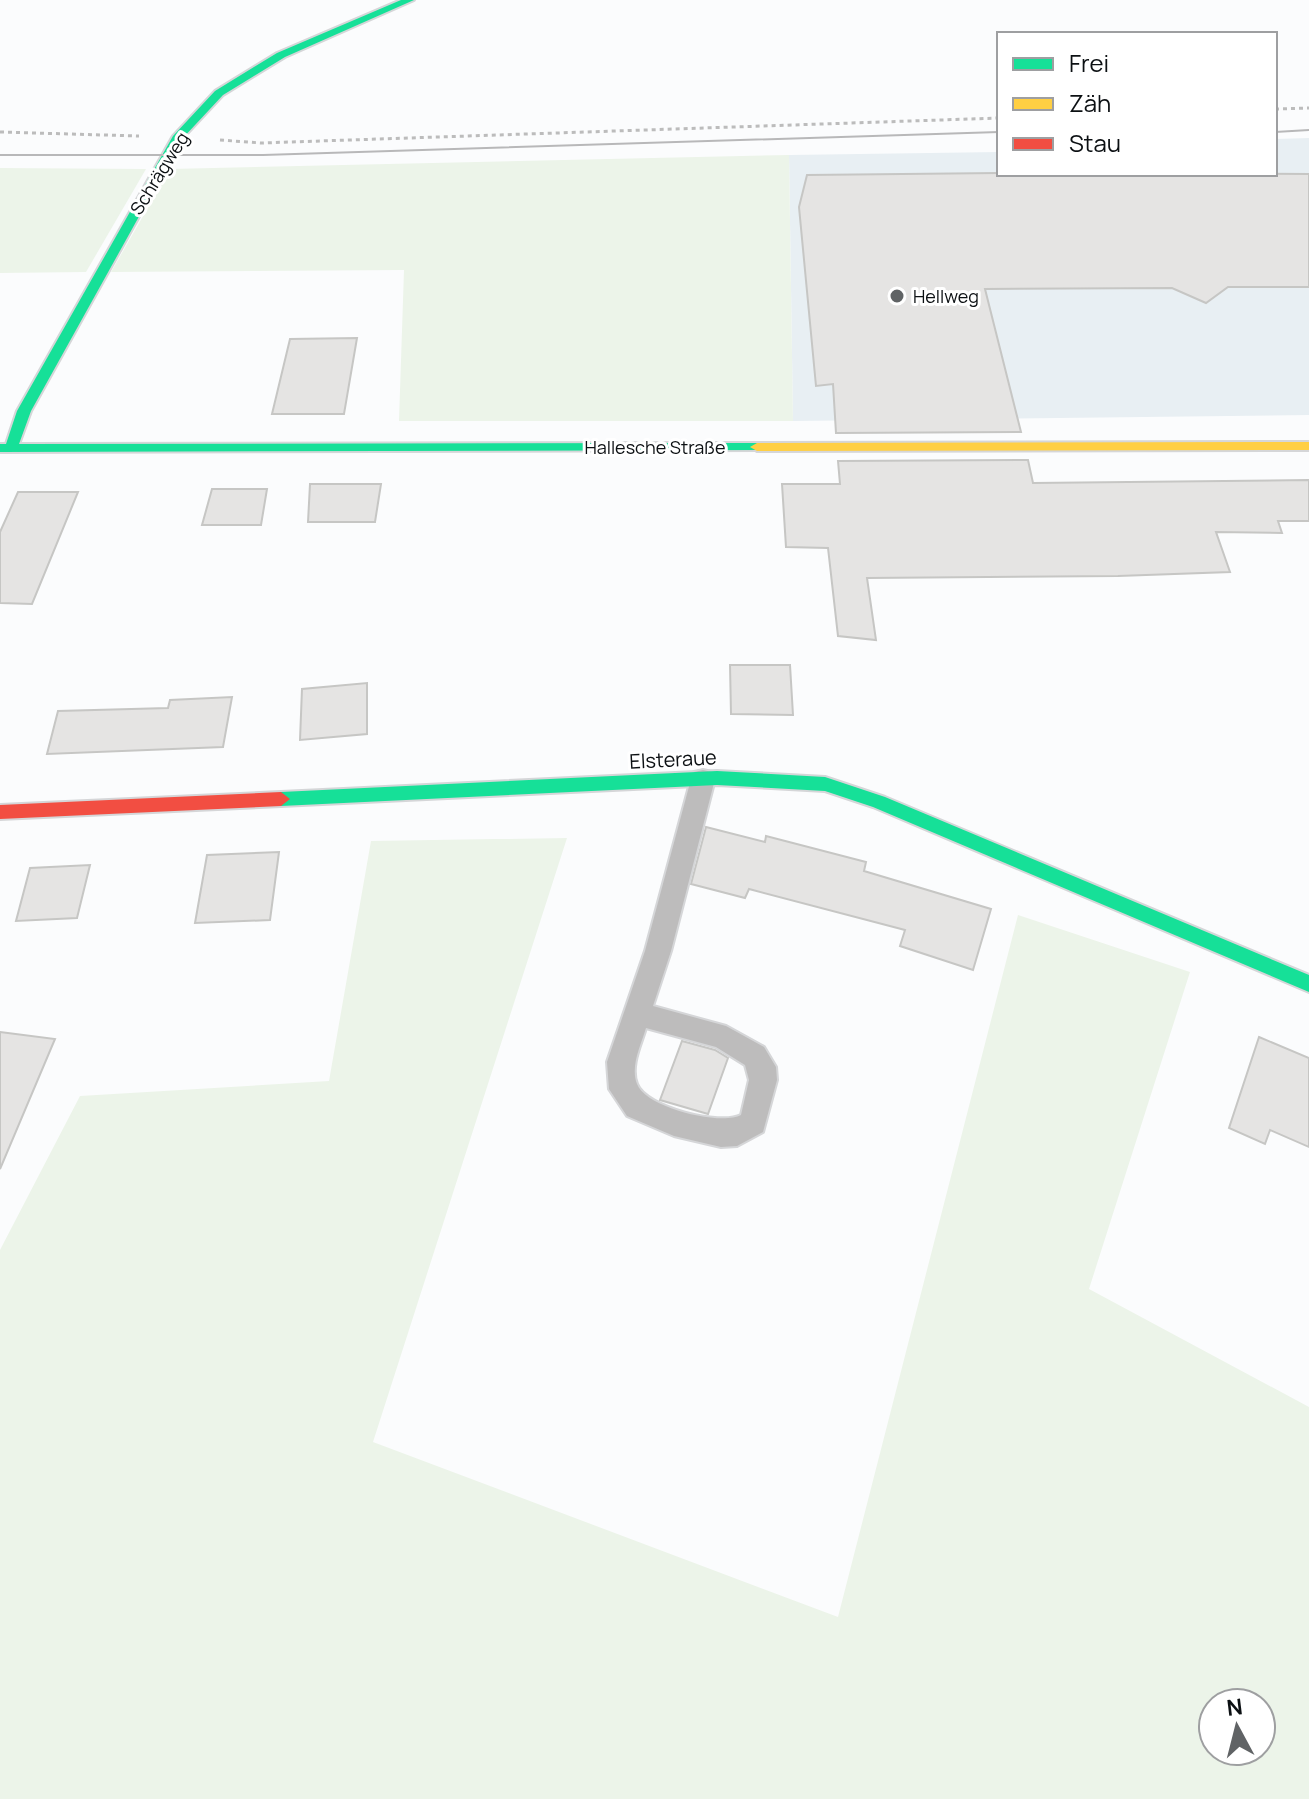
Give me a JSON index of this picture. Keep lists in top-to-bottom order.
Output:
{
  "streets": {
    "street": ["Schrägweg", "Hallesche Straße", "Elsteraue"]
  },
  "crossings": [
    ["Schrägweg", "Hallesche Straße"]
  ],
  "places": ["Hellweg"],
  "legend": ["Frei", "Zäh", "Stau"],
  "north": "top"
}
